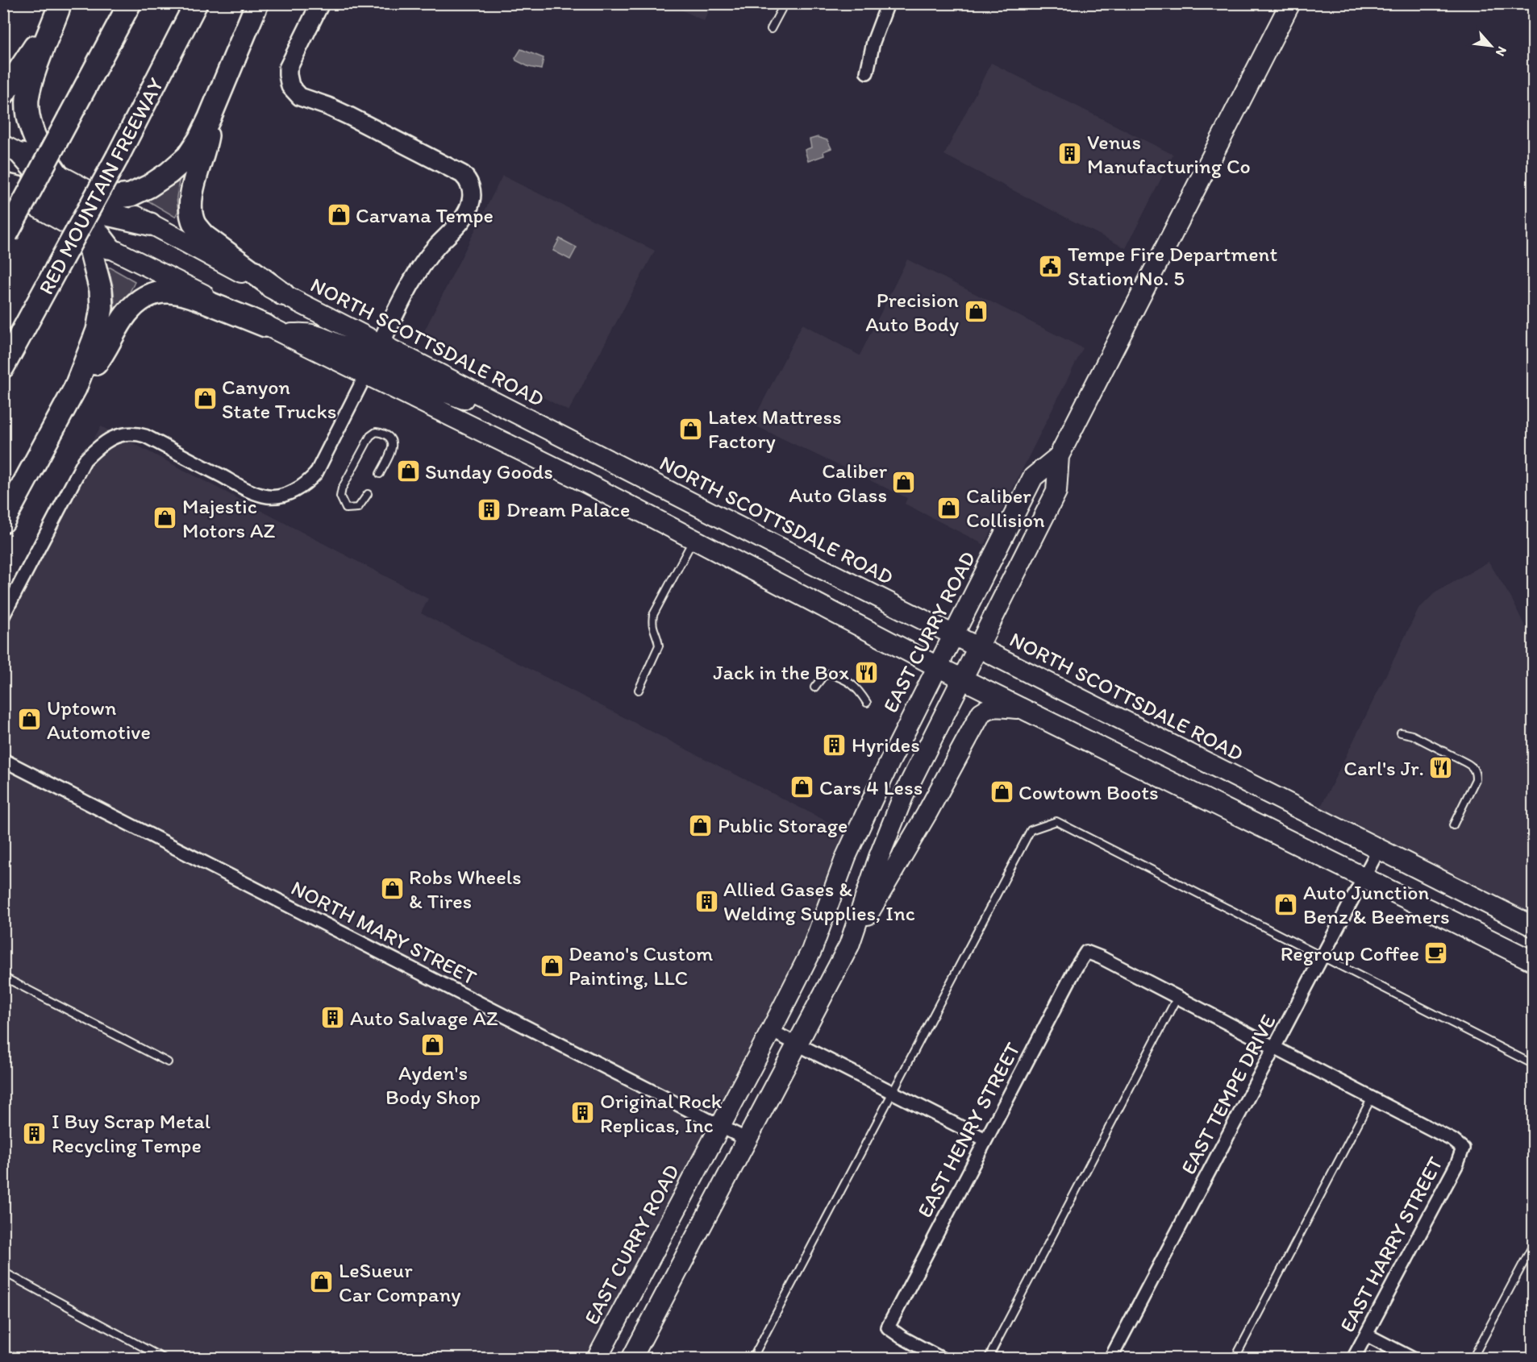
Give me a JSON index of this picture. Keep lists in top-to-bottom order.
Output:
{
  "streets": {
    "highway": ["RED MOUNTAIN FREEWAY"],
    "main road": ["NORTH SCOTTSDALE ROAD", "EAST CURRY ROAD"],
    "street": [
      "NORTH MARY STREET",
      "EAST TEMPE DRIVE",
      "EAST HENRY STREET",
      "EAST HARRY STREET"
    ]
  },
  "crossings": [
    ["NORTH SCOTTSDALE ROAD", "EAST CURRY ROAD"],
    ["NORTH SCOTTSDALE ROAD", "EAST TEMPE DRIVE"],
    ["EAST CURRY ROAD", "NORTH MARY STREET"]
  ],
  "places": {
    "building": [
      "Venus Manufacturing Co",
      "Dream Palace",
      "Hyrides",
      "Allied Gases & Welding Supplies, Inc",
      "Auto Salvage AZ",
      "Original Rock Replicas, Inc",
      "I Buy Scrap Metal Recycling Tempe"
    ],
    "shop": [
      "Carvana Tempe",
      "Precision Auto Body",
      "Canyon State Trucks",
      "Latex Mattress Factory",
      "Sunday Goods",
      "Caliber Auto Glass",
      "Caliber Collision",
      "Majestic Motors AZ",
      "Uptown Automotive",
      "Cars 4 Less",
      "Cowtown Boots",
      "Public Storage",
      "Robs Wheels & Tires",
      "Auto Junction Benz & Beemers",
      "Deano's Custom Painting, LLC",
      "Ayden's Body Shop",
      "LeSueur Car Company"
    ],
    "public building": ["Tempe Fire Department Station No. 5"],
    "restaurant": ["Jack in the Box", "Carl's Jr."],
    "cafe": ["Regroup Coffee"]
  },
  "north": "bottom right"
}
